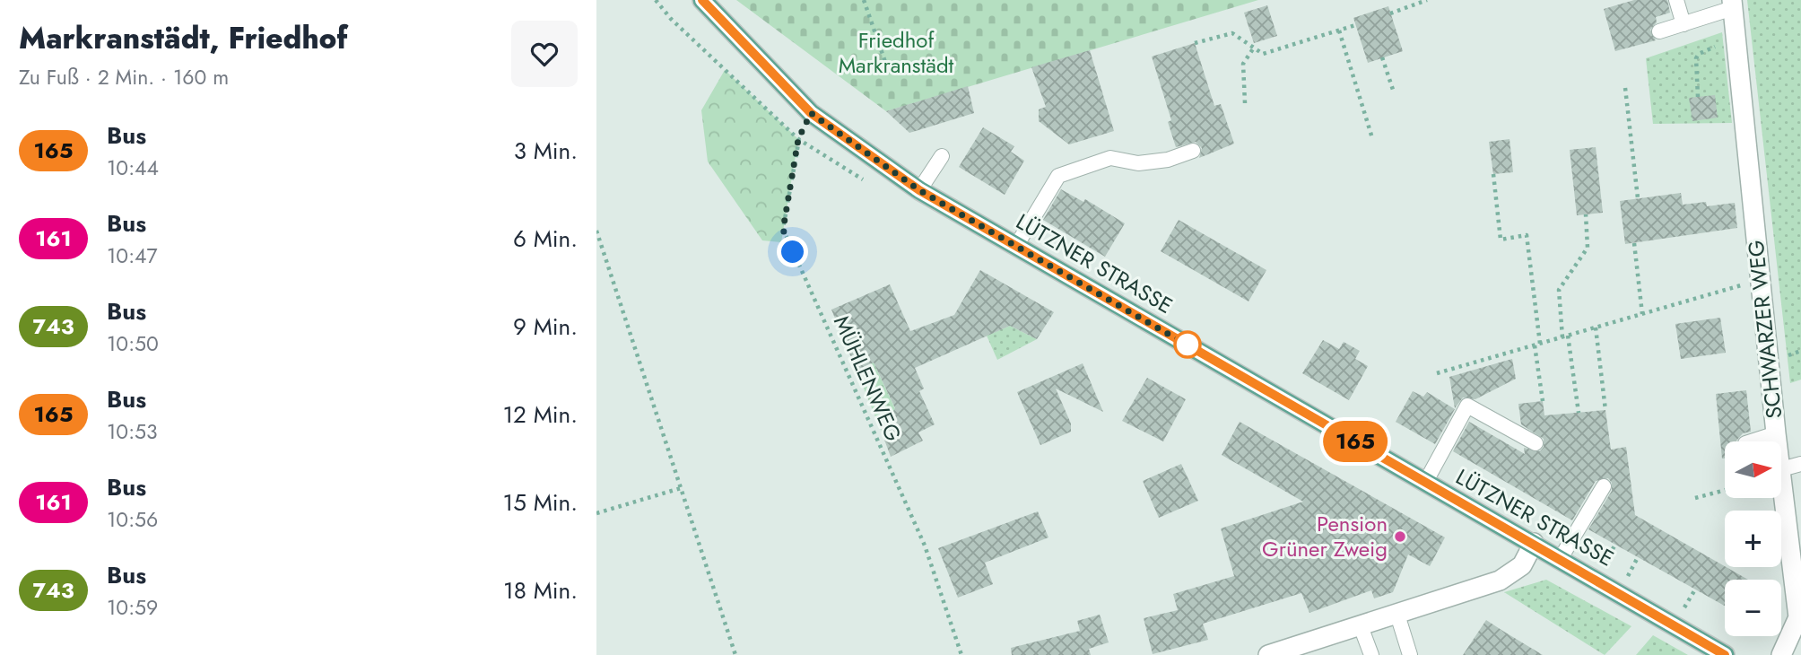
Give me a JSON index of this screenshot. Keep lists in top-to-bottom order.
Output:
{
  "streets": {
    "main road": ["LÜTZNER STRASSE"],
    "street": ["SCHWARZER WEG"],
    "path": ["MÜHLENWEG"]
  },
  "crossings": [
    ["LÜTZNER STRASSE", "MÜHLENWEG"]
  ],
  "parks": ["Friedhof Markranstädt"],
  "places": ["Pension Grüner Zweig"],
  "lines": ["bus line 165"],
  "north": "right",
  "page": {
    "heading": ["Markranstädt, Friedhof", "Zu Fuß · 2 Min. · 160 m"],
    "on_map": "165",
    "list": [
      {
        "mark": "165",
        "name": "Bus",
        "note": "10:44",
        "value": "3 Min."
      },
      {
        "mark": "161",
        "name": "Bus",
        "note": "10:47",
        "value": "6 Min."
      },
      {
        "mark": "743",
        "name": "Bus",
        "note": "10:50",
        "value": "9 Min."
      },
      {
        "mark": "165",
        "name": "Bus",
        "note": "10:53",
        "value": "12 Min."
      },
      {
        "mark": "161",
        "name": "Bus",
        "note": "10:56",
        "value": "15 Min."
      },
      {
        "mark": "743",
        "name": "Bus",
        "note": "10:59",
        "value": "18 Min."
      }
    ],
    "map_buttons": ["+", "−"]
  }
}
